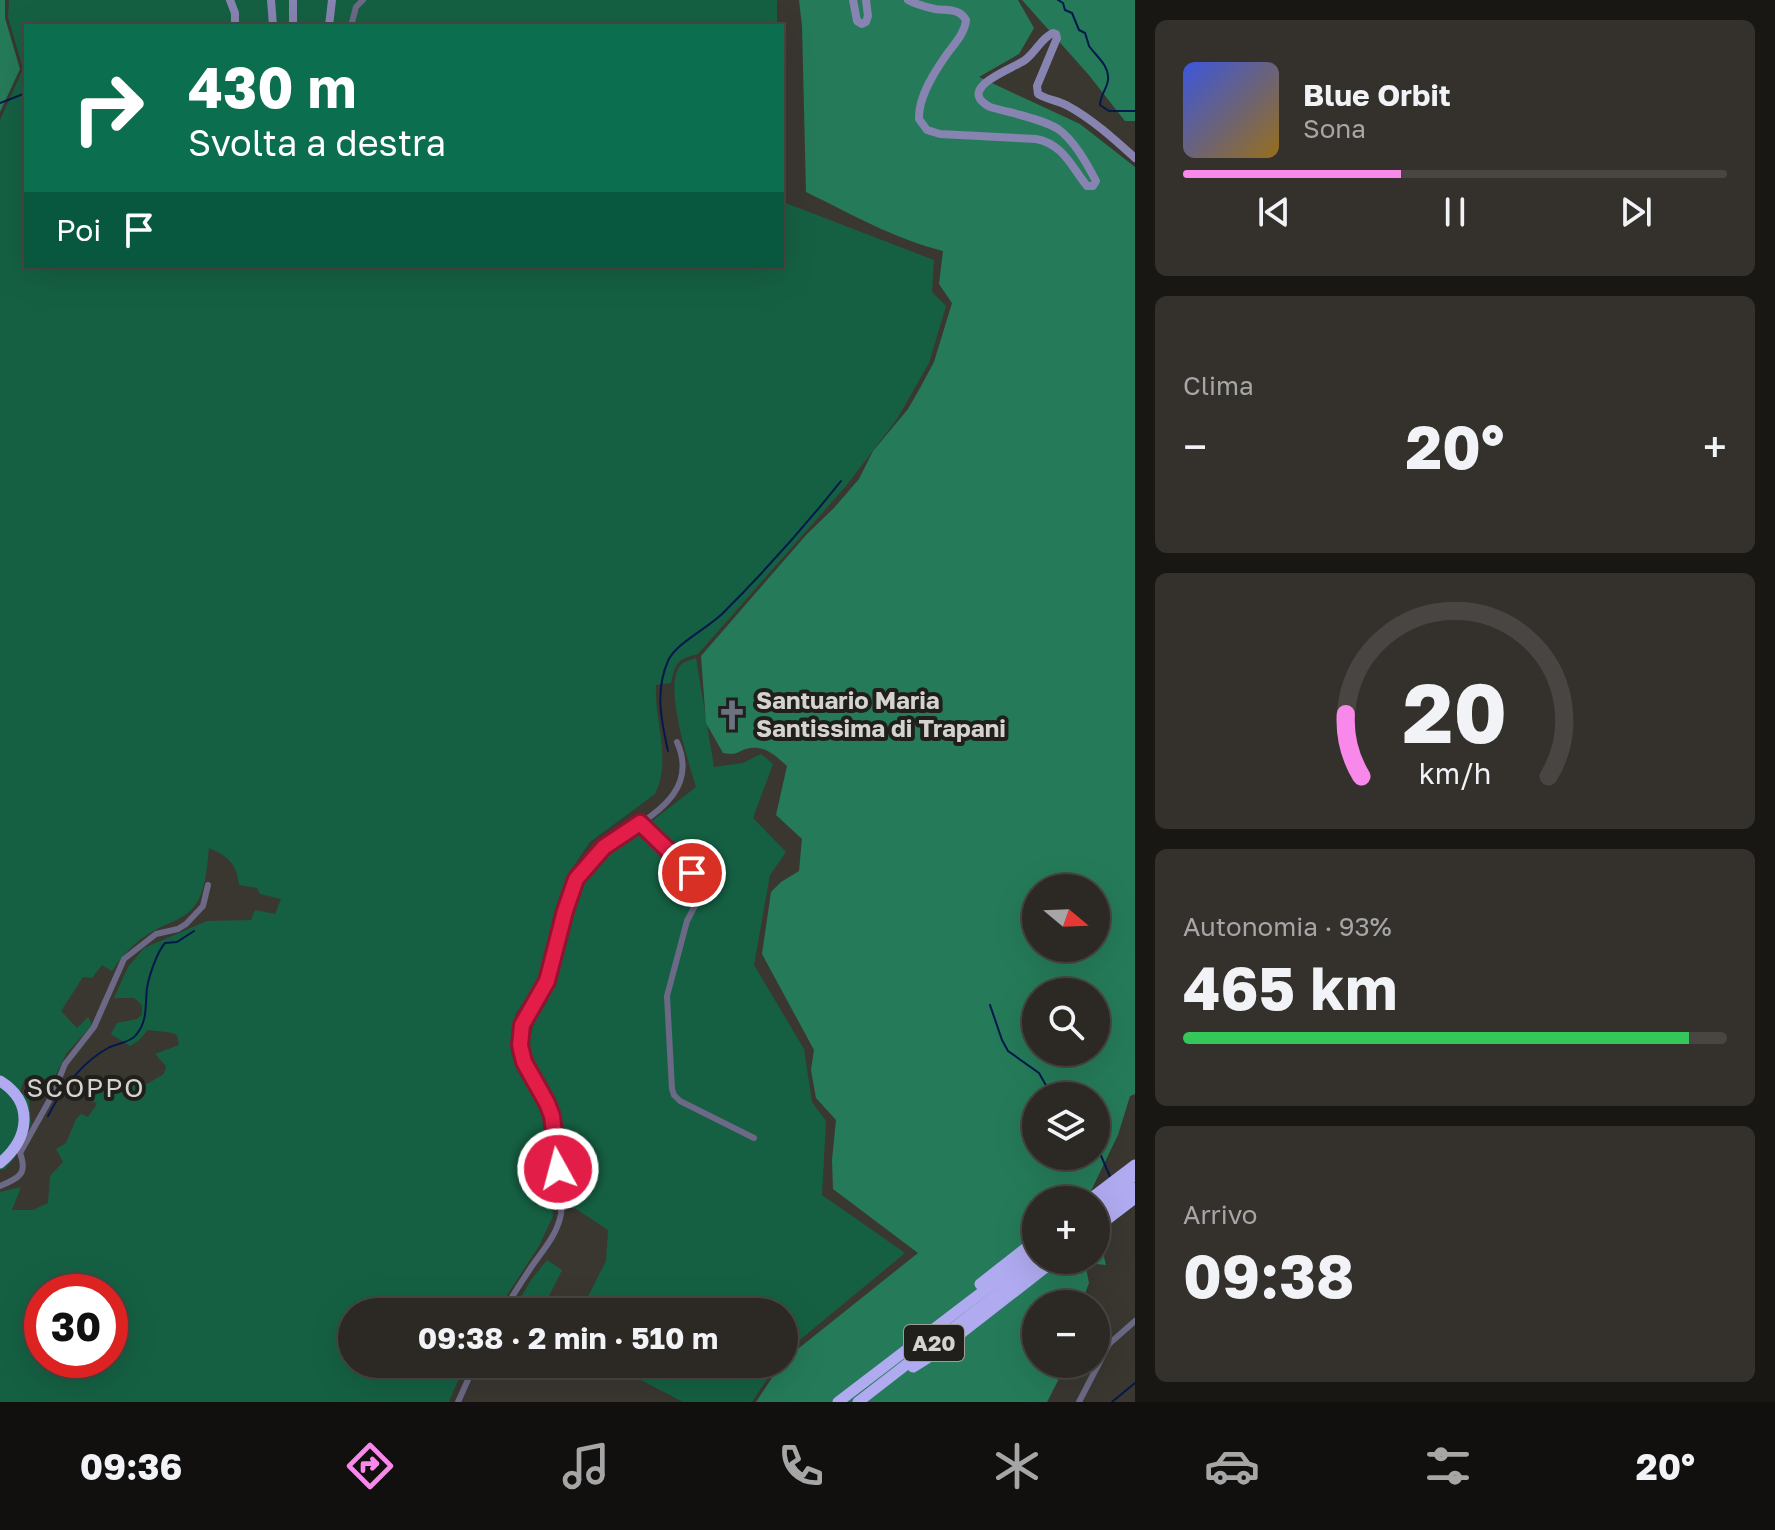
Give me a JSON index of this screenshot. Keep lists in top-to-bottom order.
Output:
{
  "streets": {
    "highway": ["A20"]
  },
  "districts": ["SCOPPO"],
  "places": {
    "church": ["Santuario Maria Santissima di Trapani"]
  },
  "north": "right",
  "page": {
    "turn": ["430 m", "Svolta a destra"],
    "song": ["Blue Orbit", "Sona"],
    "then": "Poi",
    "tile": [
      "Clima",
      ["Autonomia · 93%", "465 km"],
      ["Arrivo", "09:38"]
    ],
    "heat": ["−", "20°", "+"],
    "map_buttons": ["+", "−"],
    "limit": "30",
    "trip": "09:38 · 2 min · 510 m",
    "tabs": ["09:36", "20°"],
    "gauge": ["20", "km/h"]
  }
}
